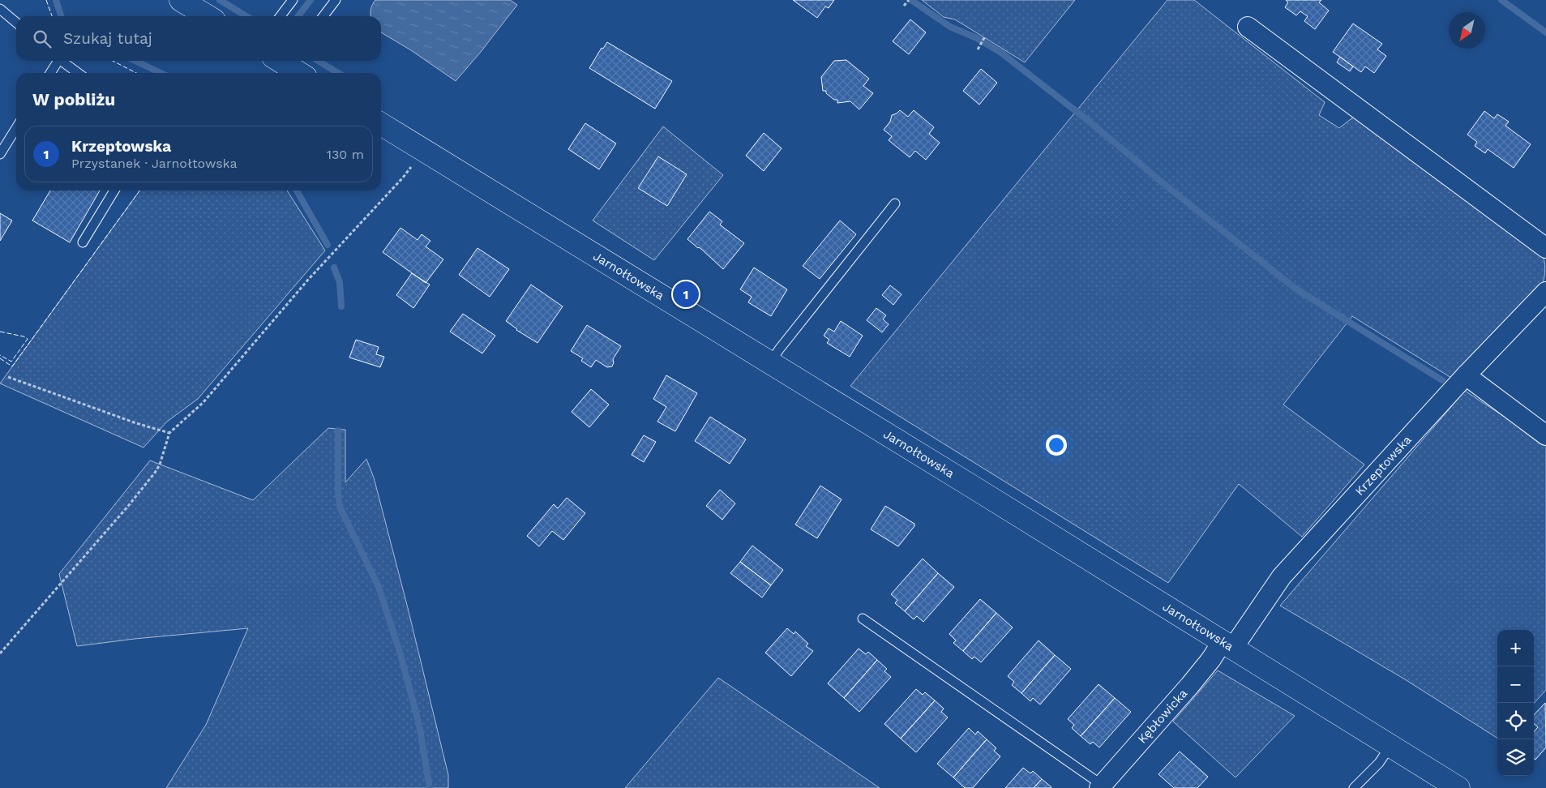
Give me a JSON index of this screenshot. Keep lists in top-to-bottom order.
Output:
{
  "streets": {
    "street": ["Jarnołtowska", "Krzeptowska", "Kębłowicka"]
  },
  "crossings": [
    ["Jarnołtowska", "Krzeptowska"],
    ["Jarnołtowska", "Kębłowicka"],
    ["Krzeptowska", "Kębłowicka"]
  ],
  "north": "bottom left",
  "page": {
    "search": "Szukaj tutaj",
    "heading": "W pobliżu",
    "list": [
      {
        "mark": "1",
        "name": "Krzeptowska",
        "note": "Przystanek · Jarnołtowska",
        "value": "130 m"
      }
    ],
    "pins": "1",
    "map_buttons": ["+", "−"]
  }
}
